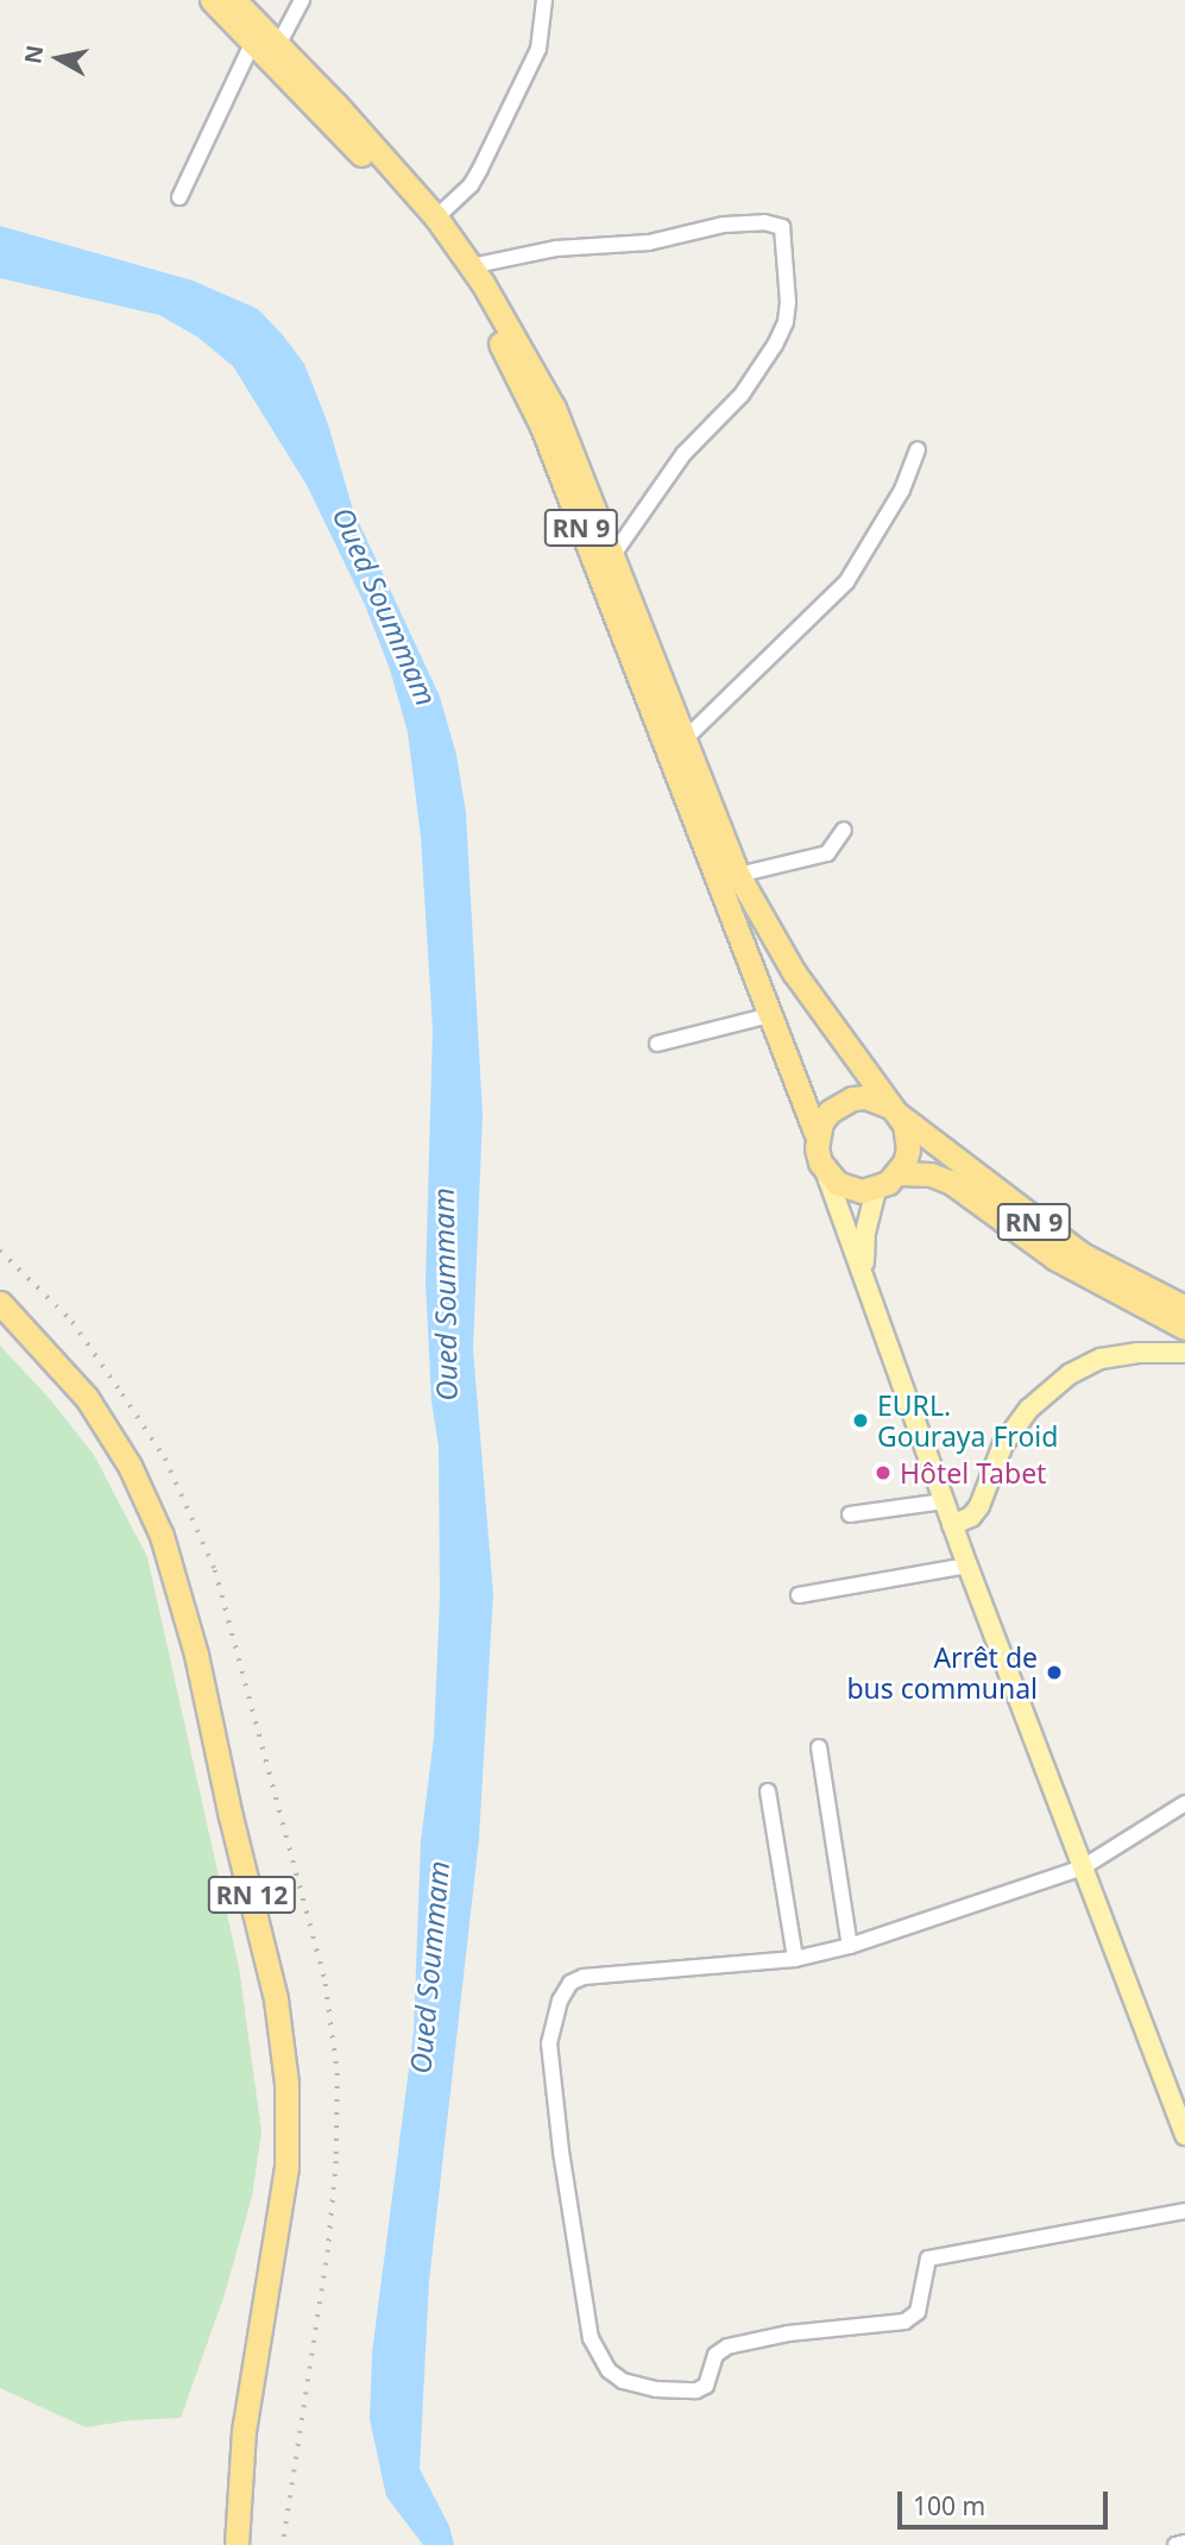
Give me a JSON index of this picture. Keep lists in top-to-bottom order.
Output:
{
  "streets": {
    "highway": ["RN 9", "RN 12"]
  },
  "water": ["Oued Soummam"],
  "places": ["EURL. Gouraya Froid", "Hôtel Tabet", "Arrêt de bus communal"],
  "scale_bar": "100 m",
  "north": "left"
}
